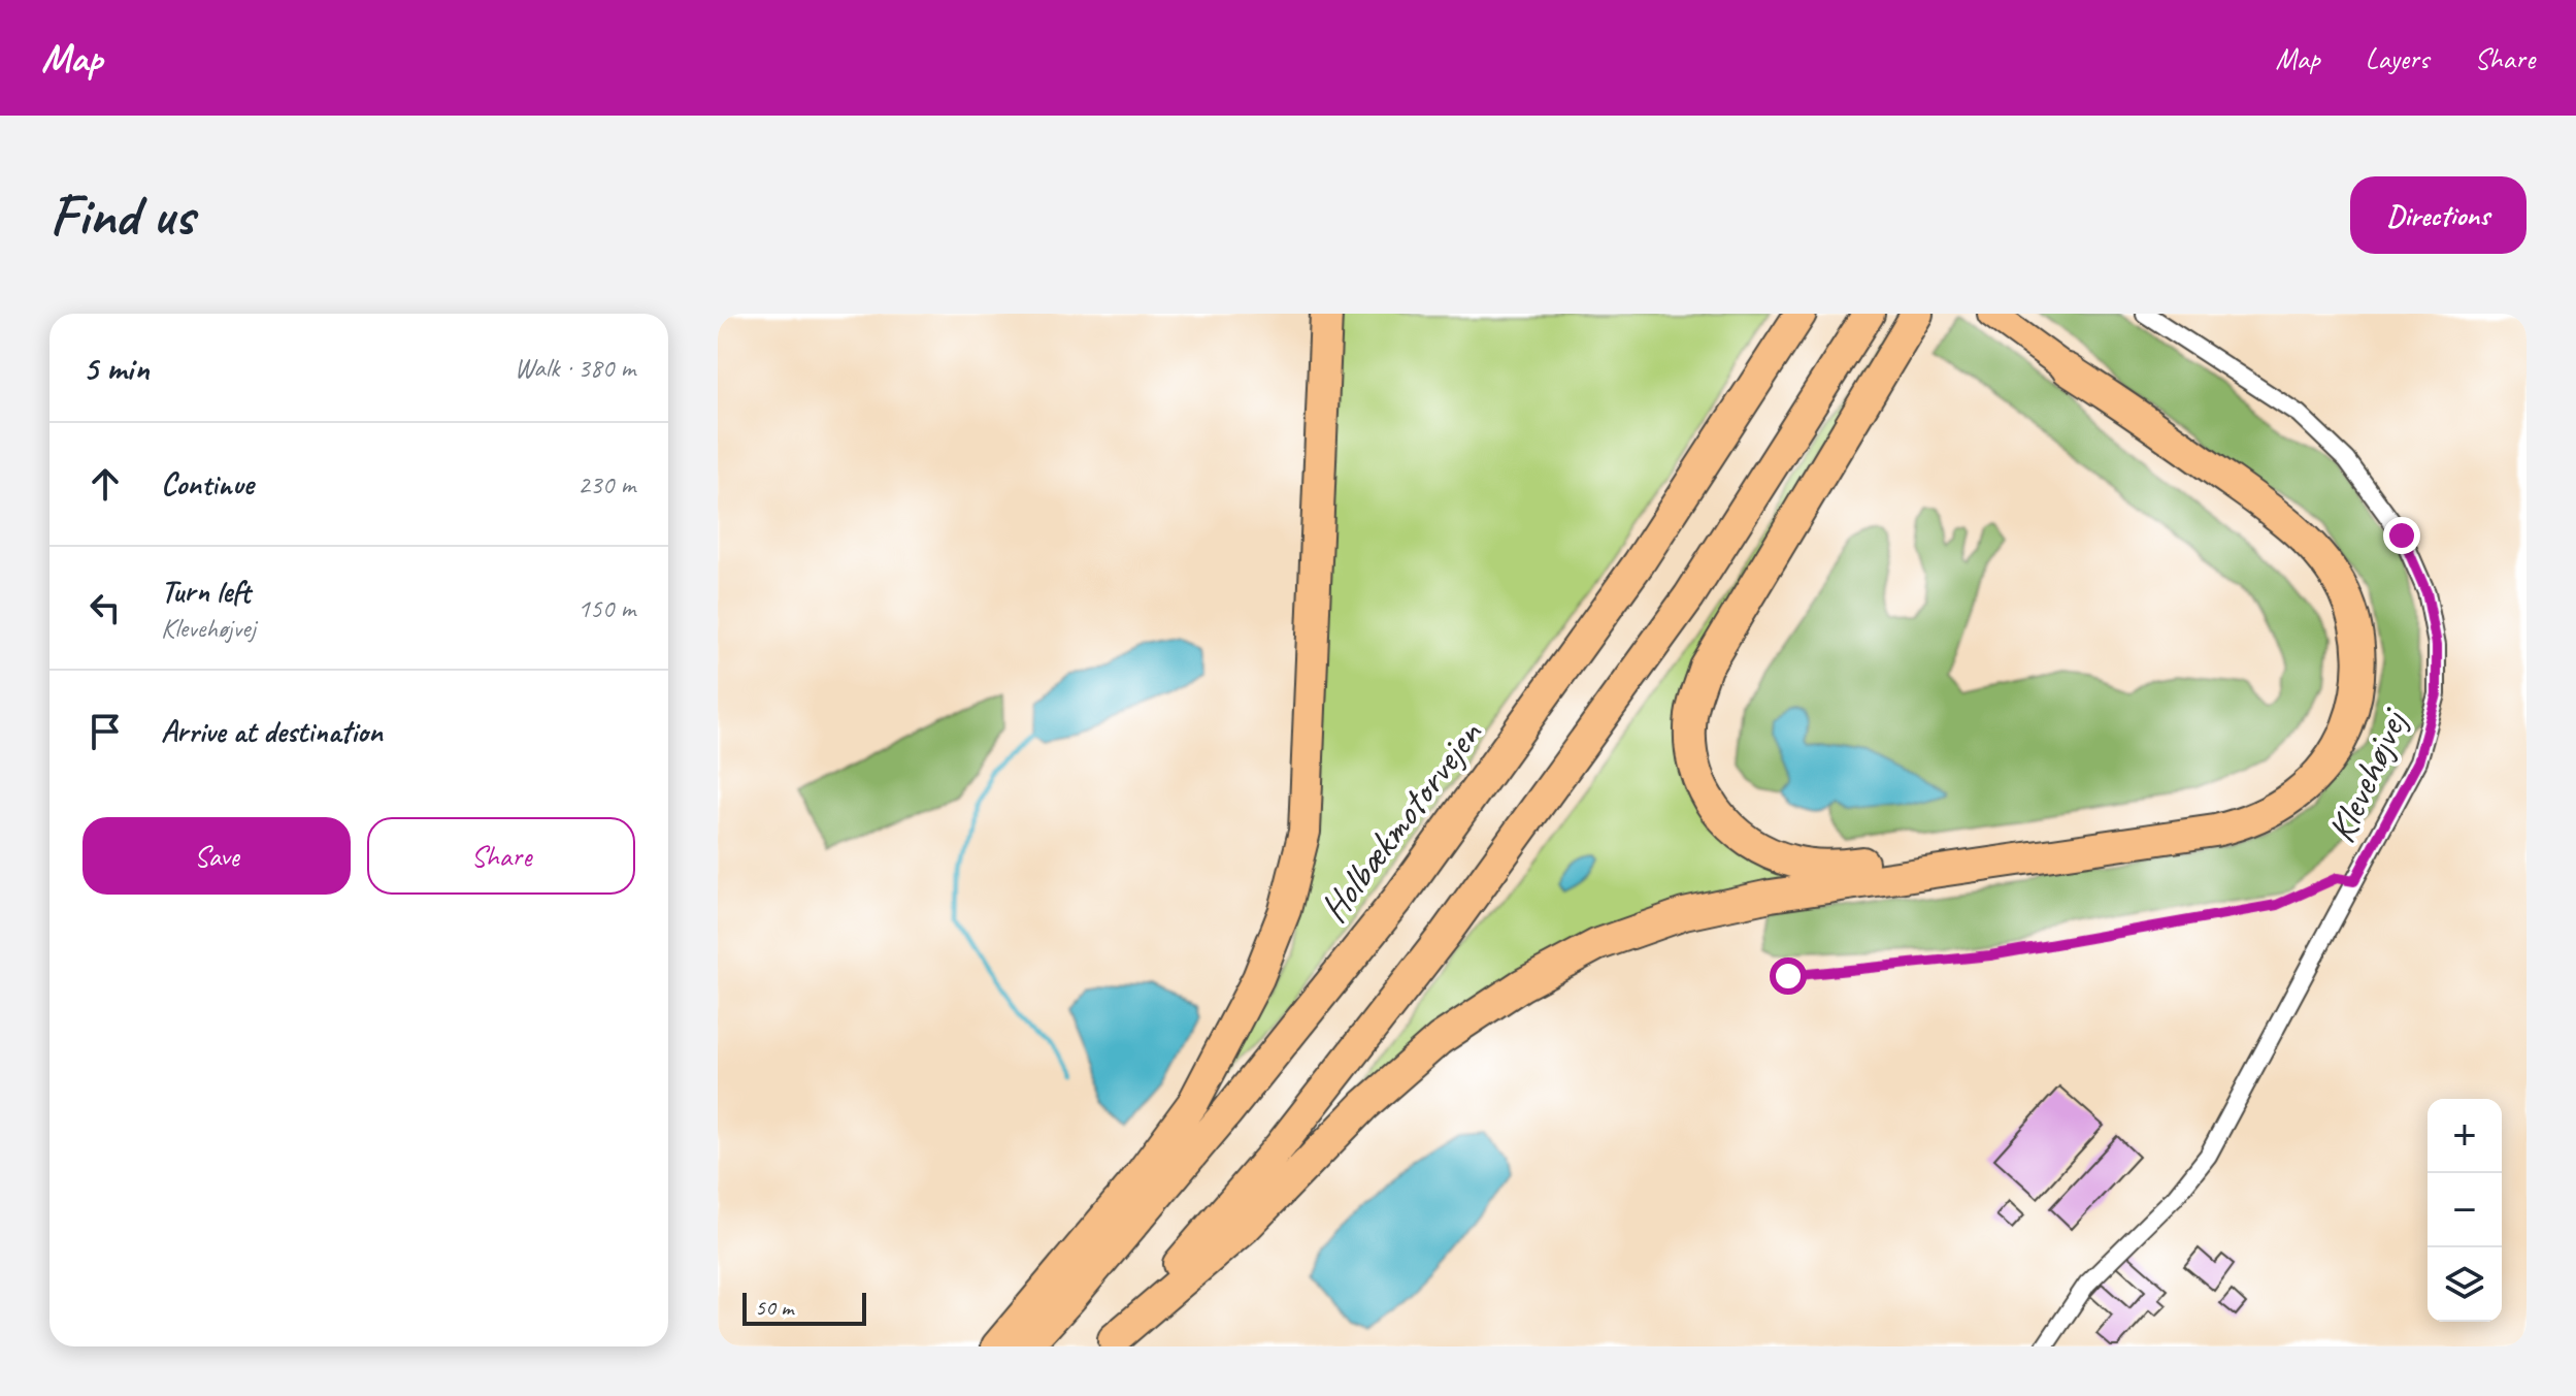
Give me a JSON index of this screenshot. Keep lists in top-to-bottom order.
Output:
{
  "streets": {
    "highway": ["Holbækmotorvejen"],
    "street": ["Klevehøjvej"]
  },
  "scale_bar": "50 m",
  "page": {
    "header": "Map",
    "nav": ["Map", "Layers", "Share"],
    "buttons": [
      "Directions",
      ["Save", "Share"]
    ],
    "title": "Find us",
    "heading": ["5 min", "Walk · 380 m"],
    "list": [
      ["Continue", "230 m"],
      ["Turn left", "Klevehøjvej", "150 m"],
      "Arrive at destination"
    ],
    "map_buttons": ["+", "−"],
    "scale": "50 m"
  }
}
